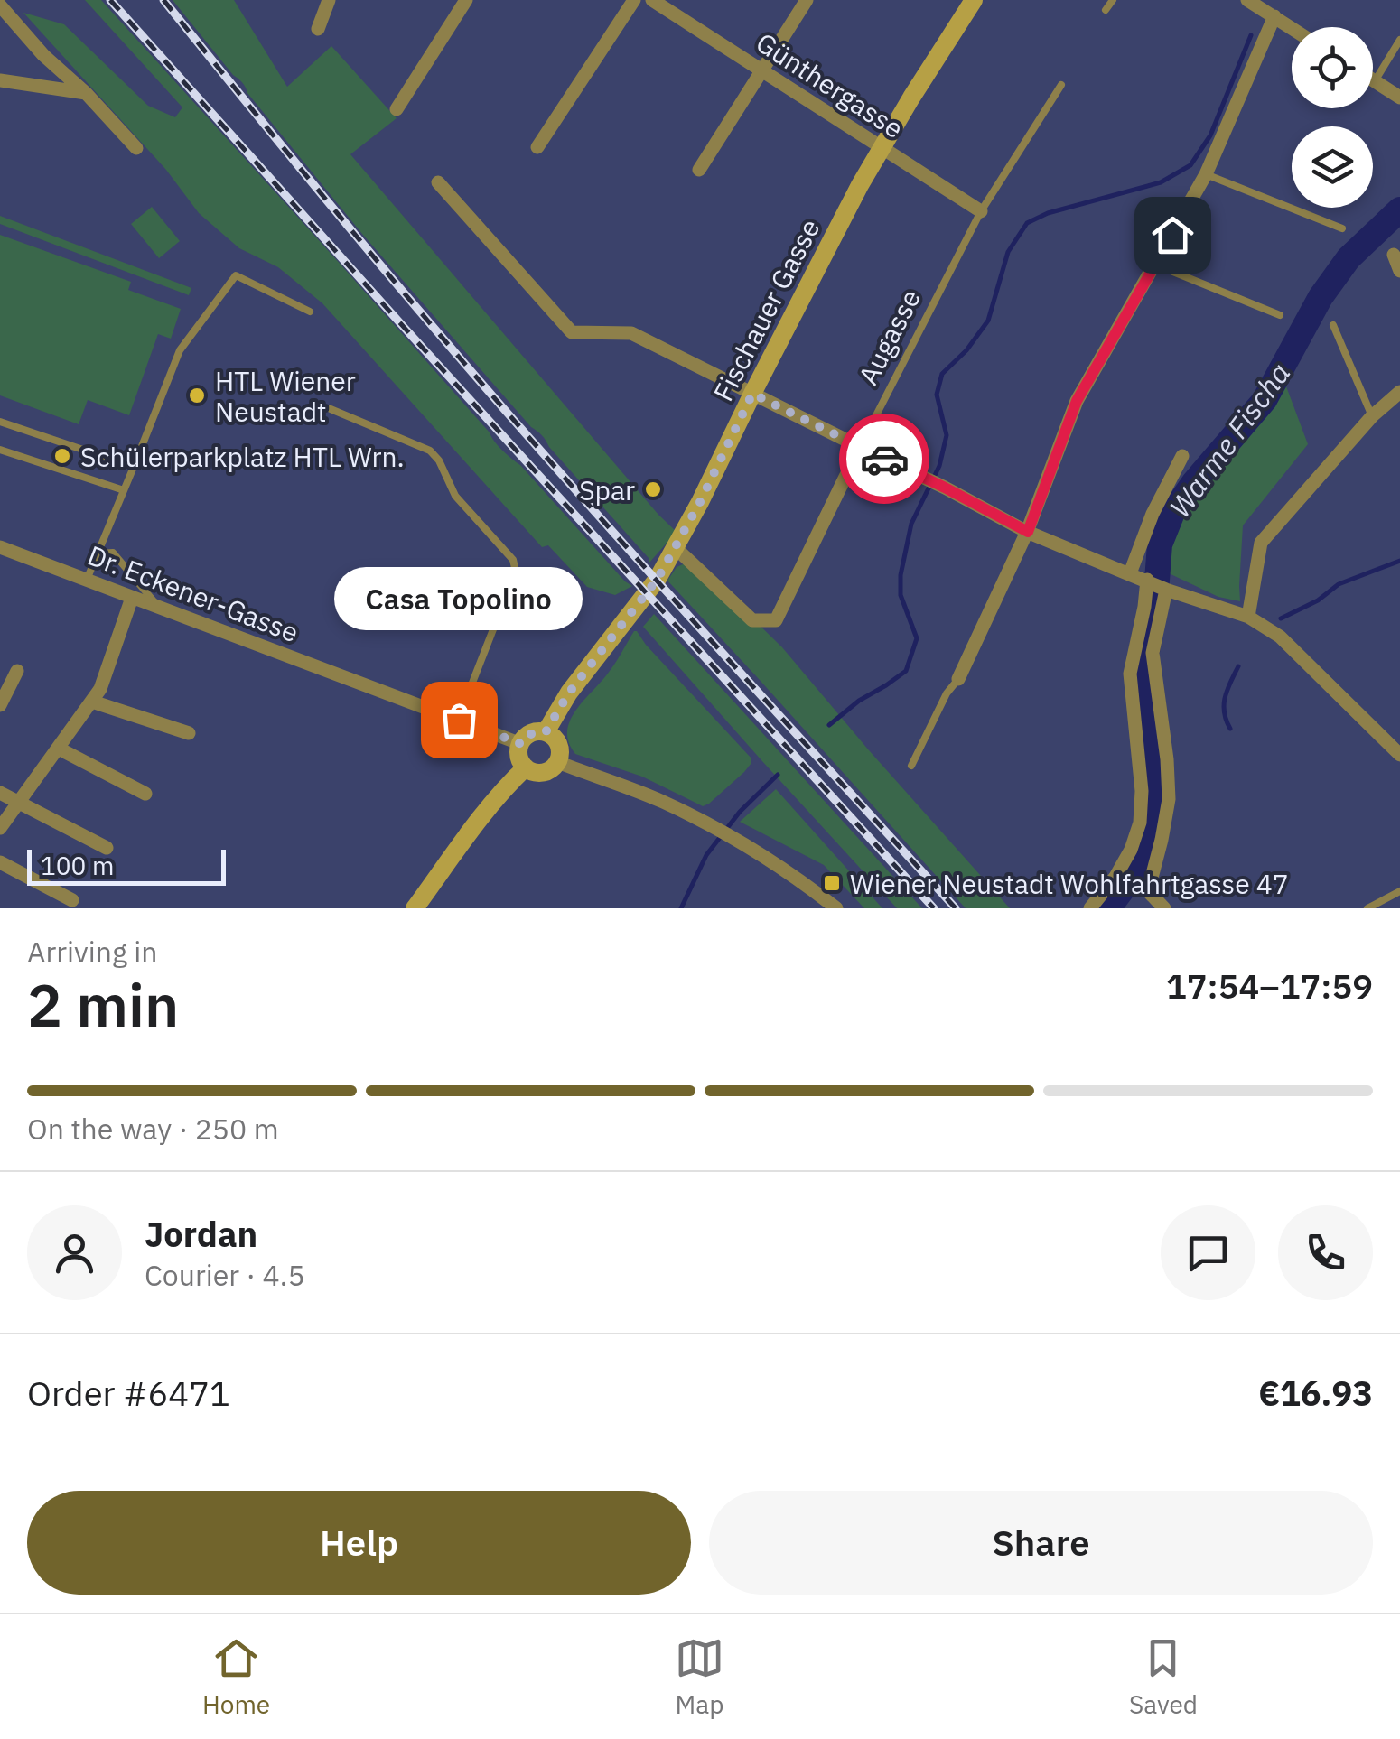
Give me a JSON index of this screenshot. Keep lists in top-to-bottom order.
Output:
{
  "streets": {
    "main road": ["Fischauer Gasse"],
    "street": ["Günthergasse", "Augasse", "Dr. Eckener-Gasse"]
  },
  "crossings": [
    ["Günthergasse", "Fischauer Gasse"],
    ["Günthergasse", "Augasse"],
    ["Fischauer Gasse", "Augasse"],
    ["Fischauer Gasse", "Dr. Eckener-Gasse"]
  ],
  "water": ["Warme Fischa"],
  "places": {
    "other": [
      "HTL Wiener Neustadt",
      "Schülerparkplatz HTL Wrn.",
      "Spar",
      "Casa Topolino"
    ],
    "transit": ["Wiener Neustadt Wohlfahrtgasse 47"]
  },
  "scale_bar": "100 m",
  "page": {
    "bubble": "Casa Topolino",
    "scale": "100 m",
    "heading": ["2 min", "Arriving in", "17:54–17:59"],
    "panel": [
      "Jordan",
      "Courier · 4.5",
      "Order #6471",
      "€16.93"
    ],
    "bar": "On the way · 250 m",
    "buttons": ["Help", "Share"],
    "tabs": ["Home", "Map", "Saved"]
  }
}
